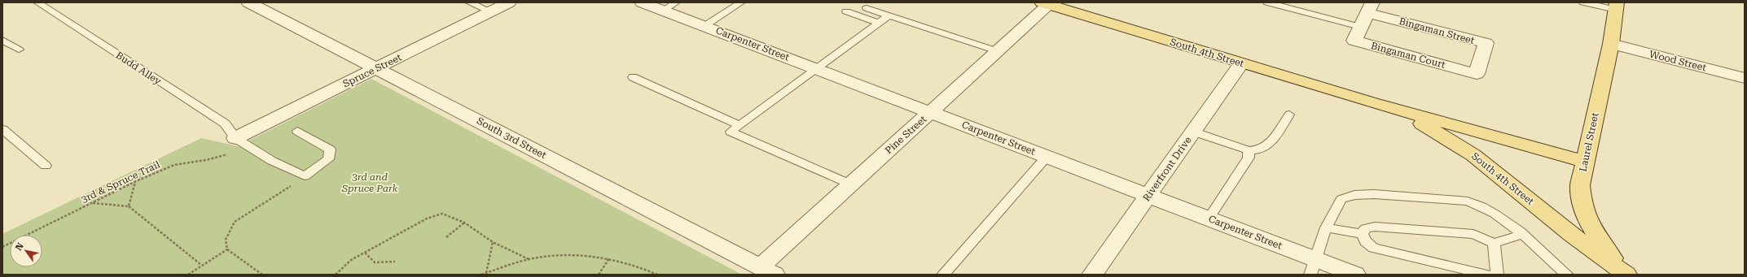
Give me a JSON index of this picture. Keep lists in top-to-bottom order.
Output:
{
  "streets": {
    "main road": ["South 4th Street", "Laurel Street"],
    "street": [
      "Bingaman Street",
      "Carpenter Street",
      "Bingaman Court",
      "Wood Street",
      "Spruce Street",
      "Pine Street",
      "South 3rd Street",
      "Riverfront Drive"
    ],
    "lane": ["Budd Alley"],
    "path": ["3rd & Spruce Trail"]
  },
  "crossings": [
    ["Bingaman Street", "Bingaman Court"],
    ["Carpenter Street", "Pine Street"],
    ["Carpenter Street", "Riverfront Drive"],
    ["South 4th Street", "Pine Street"],
    ["South 4th Street", "Laurel Street"],
    ["South 4th Street", "Riverfront Drive"],
    ["Wood Street", "Laurel Street"],
    ["Budd Alley", "Spruce Street"],
    ["Spruce Street", "South 3rd Street"],
    ["Pine Street", "South 3rd Street"]
  ],
  "parks": ["3rd and Spruce Park"],
  "north": "top left"
}
